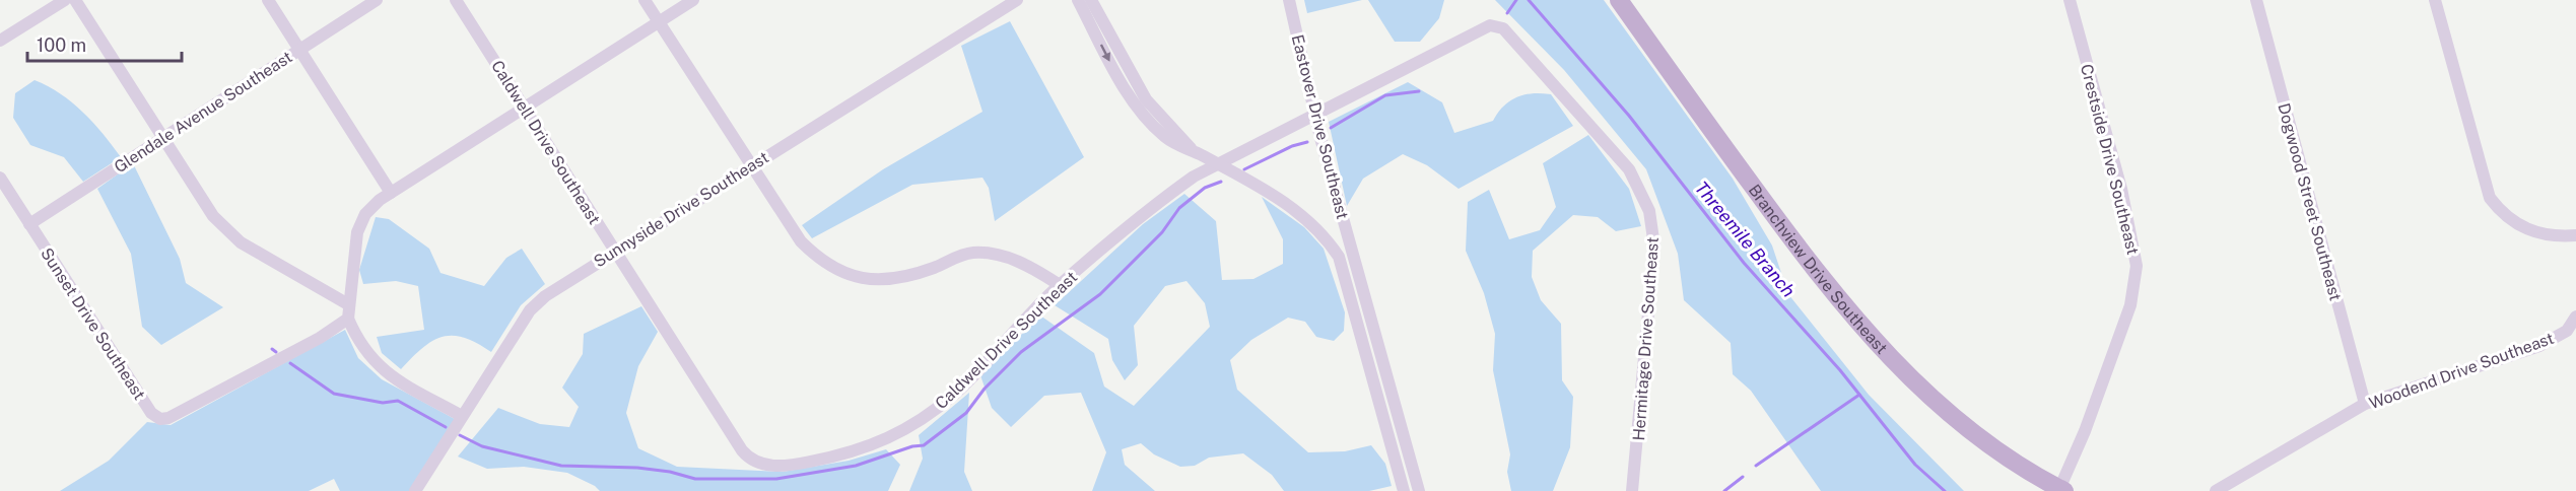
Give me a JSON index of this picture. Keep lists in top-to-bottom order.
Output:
{
  "streets": {
    "main road": ["Branchview Drive Southeast"],
    "street": [
      "Glendale Avenue Southeast",
      "Eastover Drive Southeast",
      "Caldwell Drive Southeast",
      "Crestside Drive Southeast",
      "Dogwood Street Southeast",
      "Sunnyside Drive Southeast",
      "Sunset Drive Southeast",
      "Hermitage Drive Southeast",
      "Woodend Drive Southeast"
    ]
  },
  "crossings": [
    ["Glendale Avenue Southeast", "Sunset Drive Southeast"],
    ["Eastover Drive Southeast", "Caldwell Drive Southeast"],
    ["Caldwell Drive Southeast", "Sunnyside Drive Southeast"],
    ["Caldwell Drive Southeast", "Hermitage Drive Southeast"],
    ["Crestside Drive Southeast", "Branchview Drive Southeast"],
    ["Dogwood Street Southeast", "Woodend Drive Southeast"]
  ],
  "water": ["Threemile Branch"],
  "scale_bar": "100 m"
}
